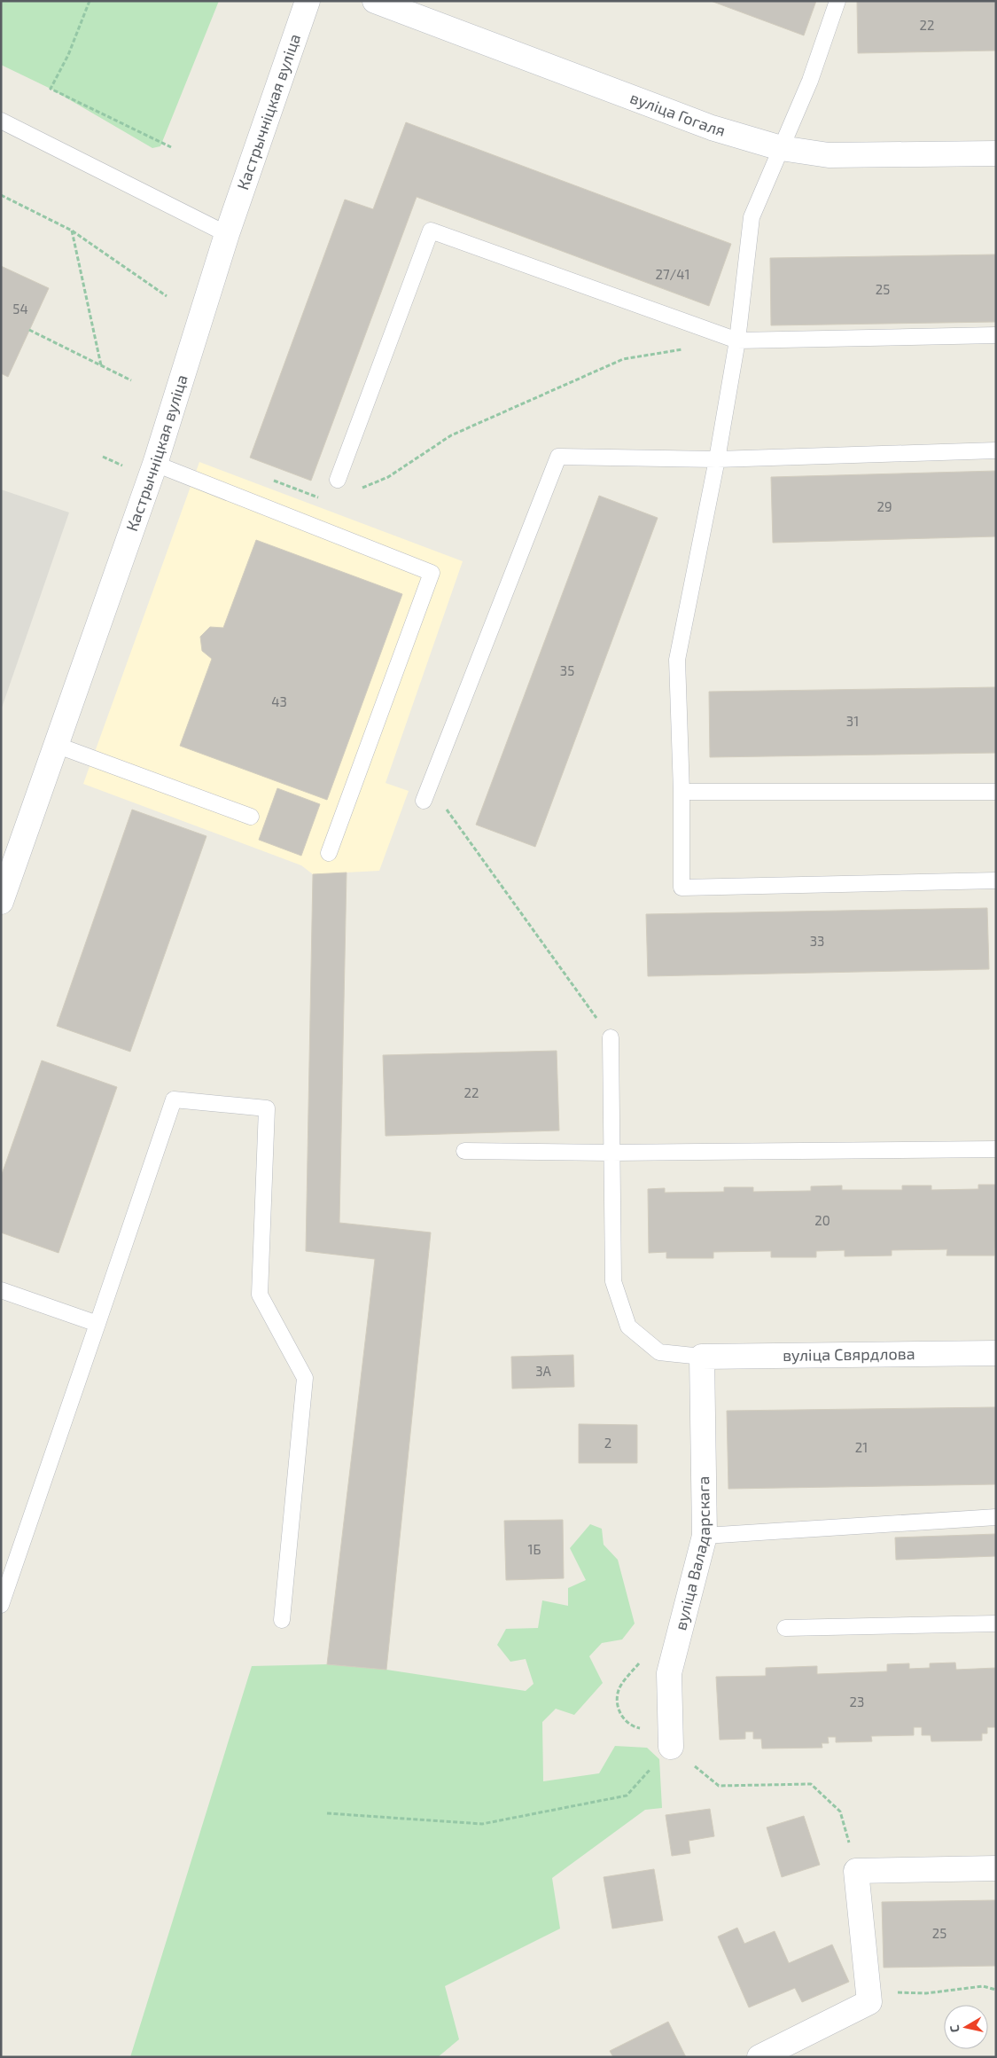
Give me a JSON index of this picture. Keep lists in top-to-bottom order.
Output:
{
  "streets": {
    "street": [
      "Кастрычніцкая вуліца",
      "вуліца Гогаля",
      "вуліца Свярдлова",
      "вуліца Валадарскага"
    ]
  },
  "crossings": [
    ["вуліца Свярдлова", "вуліца Валадарскага"]
  ],
  "house_numbers": [
    "22",
    "27/41",
    "25",
    "54",
    "29",
    "35",
    "43",
    "31",
    "33",
    "22",
    "20",
    "3А",
    "2",
    "21",
    "1Б",
    "23",
    "25"
  ],
  "north": "left"
}
